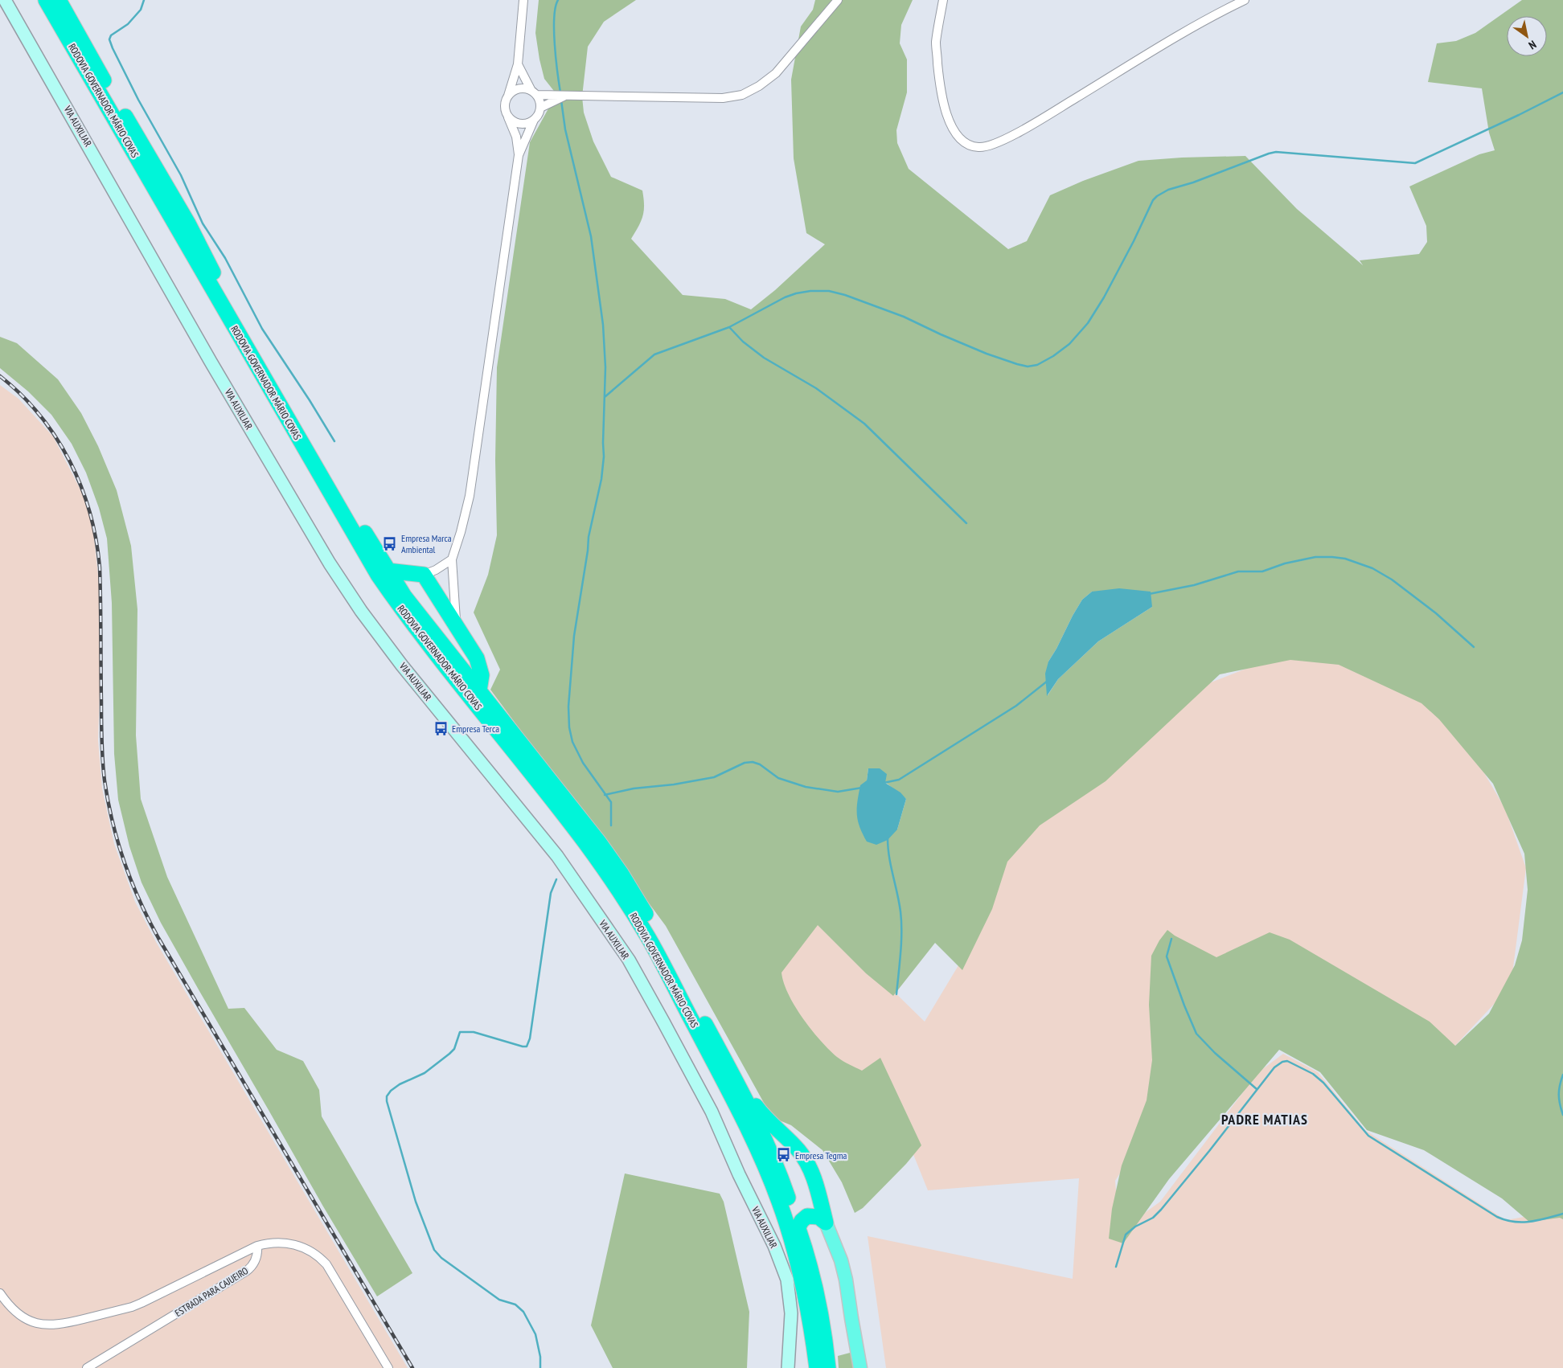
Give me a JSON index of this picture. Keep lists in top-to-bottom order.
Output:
{
  "streets": {
    "highway": ["RODOVIA GOVERNADOR MÁRIO COVAS"],
    "street": ["VIA AUXILIAR", "ESTRADA PARA CAJUEIRO"]
  },
  "districts": ["PADRE MATIAS"],
  "places": {
    "bus stop": ["Empresa Marca Ambiental", "Empresa Terca", "Empresa Tegma"]
  },
  "north": "bottom right"
}
